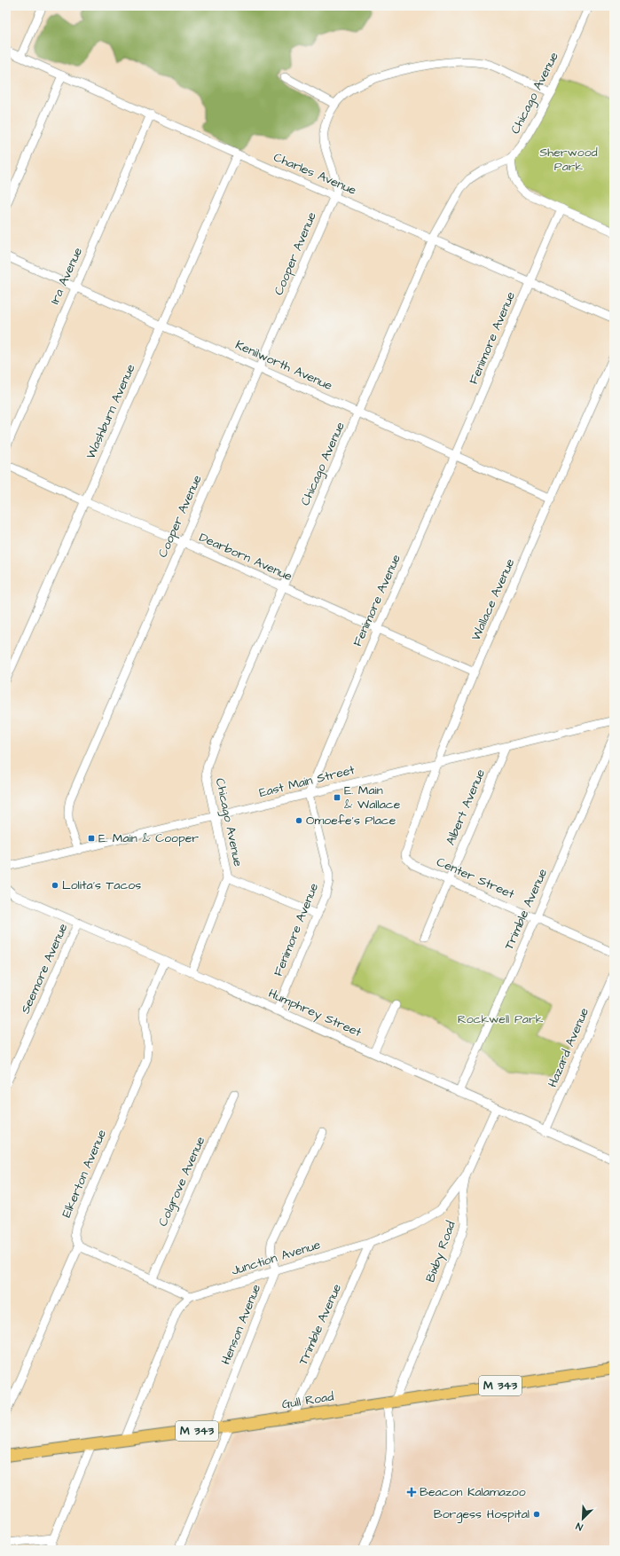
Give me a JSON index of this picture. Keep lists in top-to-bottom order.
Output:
{
  "streets": {
    "main road": ["M 343", "Gull Road"],
    "street": [
      "Chicago Avenue",
      "Charles Avenue",
      "Cooper Avenue",
      "Ira Avenue",
      "Fenimore Avenue",
      "Kenilworth Avenue",
      "Washburn Avenue",
      "Dearborn Avenue",
      "Wallace Avenue",
      "East Main Street",
      "Albert Avenue",
      "Center Street",
      "Trimble Avenue",
      "Seemore Avenue",
      "Humphrey Street",
      "Hazard Avenue",
      "Elkerton Avenue",
      "Colgrove Avenue",
      "Bixby Road",
      "Junction Avenue",
      "Henson Avenue"
    ]
  },
  "crossings": [
    ["Chicago Avenue", "Charles Avenue"],
    ["Chicago Avenue", "Kenilworth Avenue"],
    ["Chicago Avenue", "Dearborn Avenue"],
    ["Chicago Avenue", "East Main Street"],
    ["Chicago Avenue", "Humphrey Street"],
    ["Charles Avenue", "Cooper Avenue"],
    ["Charles Avenue", "Ira Avenue"],
    ["Charles Avenue", "Fenimore Avenue"],
    ["Charles Avenue", "Washburn Avenue"],
    ["Cooper Avenue", "Kenilworth Avenue"],
    ["Cooper Avenue", "Dearborn Avenue"],
    ["Cooper Avenue", "East Main Street"],
    ["Ira Avenue", "Kenilworth Avenue"],
    ["Fenimore Avenue", "Kenilworth Avenue"],
    ["Fenimore Avenue", "Dearborn Avenue"],
    ["Fenimore Avenue", "East Main Street"],
    ["Fenimore Avenue", "Humphrey Street"],
    ["Kenilworth Avenue", "Washburn Avenue"],
    ["Kenilworth Avenue", "Wallace Avenue"],
    ["Washburn Avenue", "Dearborn Avenue"],
    ["Dearborn Avenue", "Wallace Avenue"],
    ["Wallace Avenue", "East Main Street"],
    ["Wallace Avenue", "Center Street"],
    ["East Main Street", "Albert Avenue"],
    ["Albert Avenue", "Center Street"],
    ["Center Street", "Trimble Avenue"],
    ["Trimble Avenue", "Humphrey Street"],
    ["Trimble Avenue", "Junction Avenue"],
    ["Trimble Avenue", "Gull Road"],
    ["Seemore Avenue", "Humphrey Street"],
    ["Humphrey Street", "Hazard Avenue"],
    ["Humphrey Street", "Elkerton Avenue"],
    ["Humphrey Street", "Bixby Road"],
    ["Bixby Road", "Junction Avenue"],
    ["Bixby Road", "Gull Road"],
    ["Junction Avenue", "Henson Avenue"],
    ["Henson Avenue", "Gull Road"]
  ],
  "parks": ["Sherwood Park", "Rockwell Park"],
  "places": {
    "transit": ["E. Main & Wallace", "E. Main & Cooper"],
    "other": ["Omoefe's Place", "Lolita's Tacos", "Borgess Hospital"],
    "health": ["Beacon Kalamazoo"]
  },
  "north": "bottom left"
}
